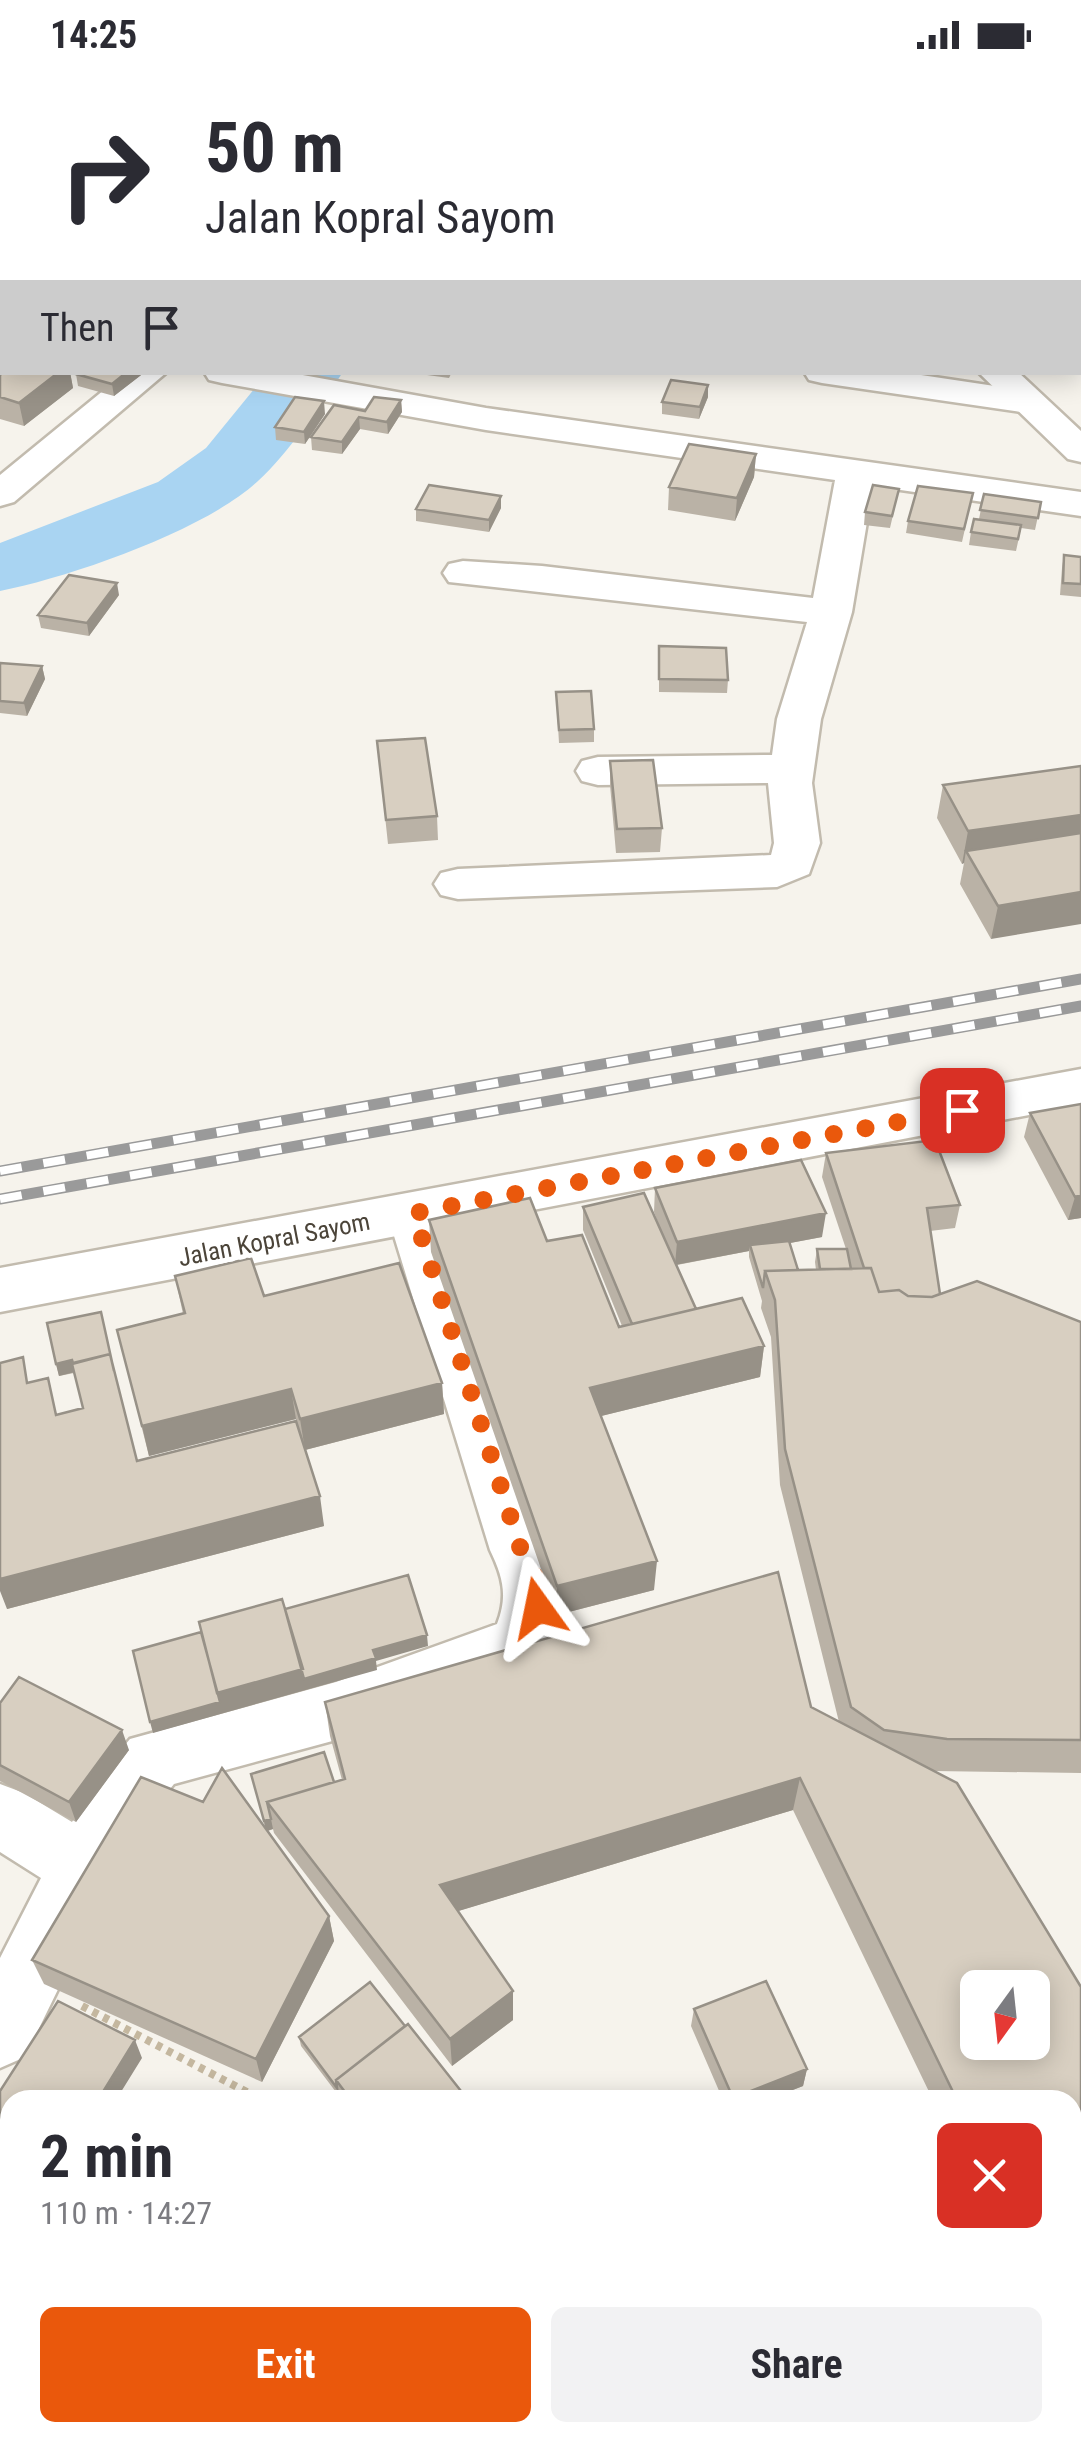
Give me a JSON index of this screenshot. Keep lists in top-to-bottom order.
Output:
{
  "streets": {
    "street": ["Jalan Kopral Sayom"]
  },
  "north": "bottom",
  "page": {
    "status": "14:25",
    "turn": ["50 m", "Jalan Kopral Sayom"],
    "then": "Then",
    "heading": ["2 min", "110 m · 14:27"],
    "buttons": ["Exit", "Share"]
  }
}
